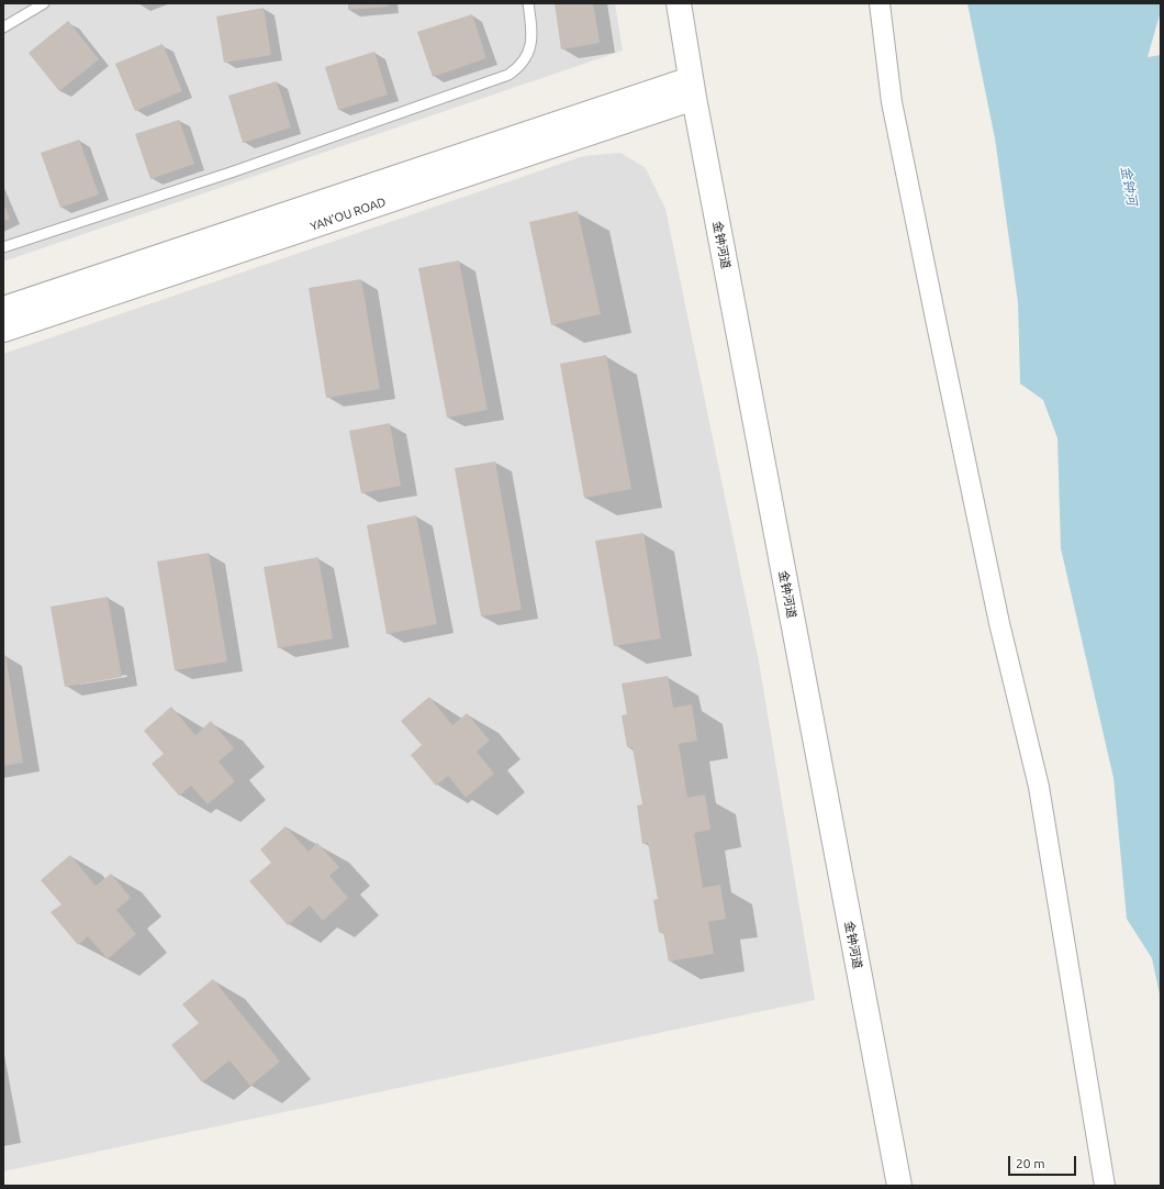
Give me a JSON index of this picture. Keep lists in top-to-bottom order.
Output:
{
  "streets": {
    "street": ["YAN'OU ROAD", "金钟河道"]
  },
  "crossings": [
    ["YAN'OU ROAD", "金钟河道"]
  ],
  "water": ["金钟河"],
  "scale_bar": "20 m"
}
